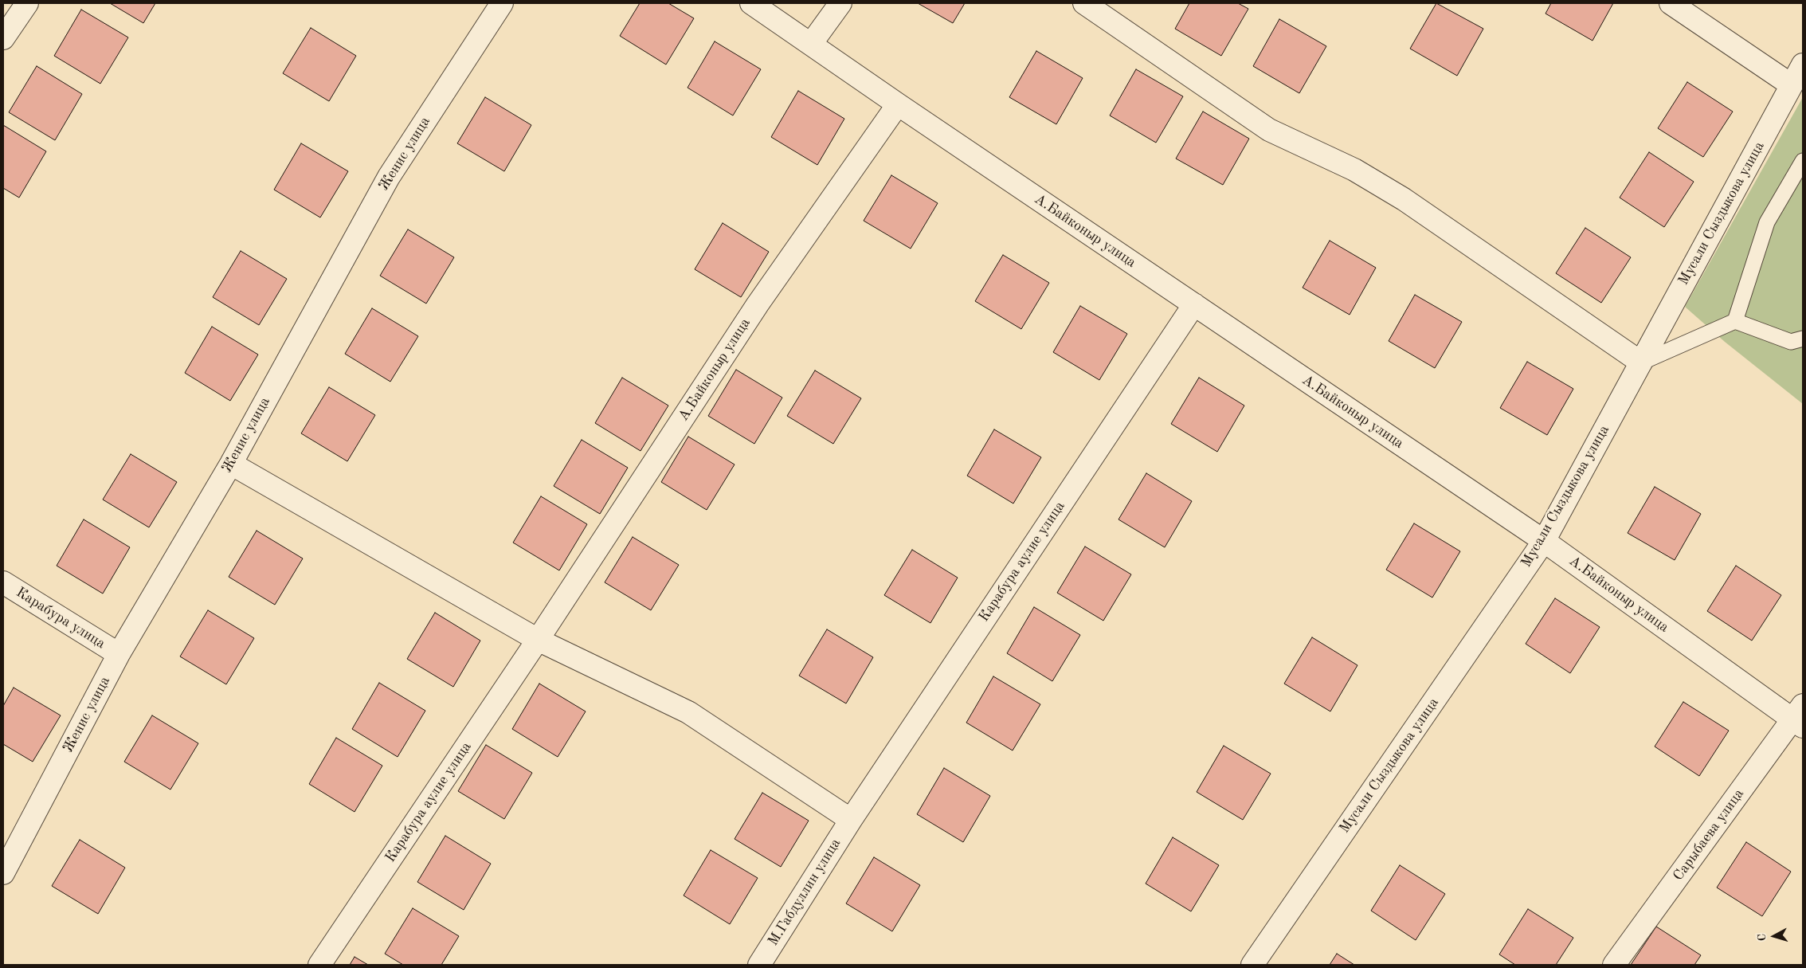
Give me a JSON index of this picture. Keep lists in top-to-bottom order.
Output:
{
  "streets": {
    "street": [
      "Женис улица",
      "Мусали Сыздыкова улица",
      "А.Байконыр улица",
      "Карабура аулие улица",
      "Карабура улица",
      "Сарыбаева улица",
      "М.Габдуллин улица"
    ]
  },
  "crossings": [
    ["Женис улица", "Карабура улица"],
    ["Мусали Сыздыкова улица", "А.Байконыр улица"],
    ["А.Байконыр улица", "Карабура аулие улица"],
    ["А.Байконыр улица", "Сарыбаева улица"],
    ["Карабура аулие улица", "М.Габдуллин улица"]
  ],
  "north": "left"
}
